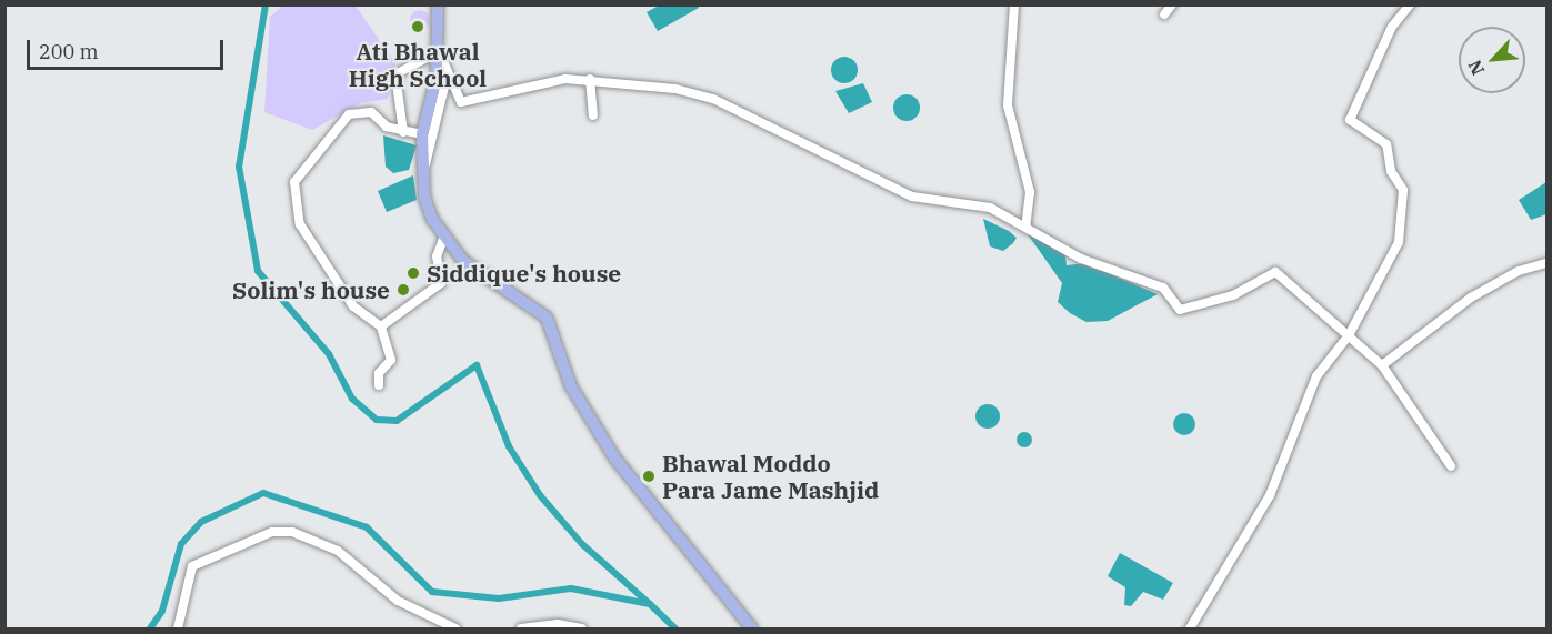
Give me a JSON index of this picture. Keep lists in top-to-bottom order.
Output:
{
  "places": [
    "Ati Bhawal High School",
    "Siddique's house",
    "Solim's house",
    "Bhawal Moddo Para Jame Mashjid"
  ],
  "scale_bar": "200 m",
  "north": "bottom left"
}
